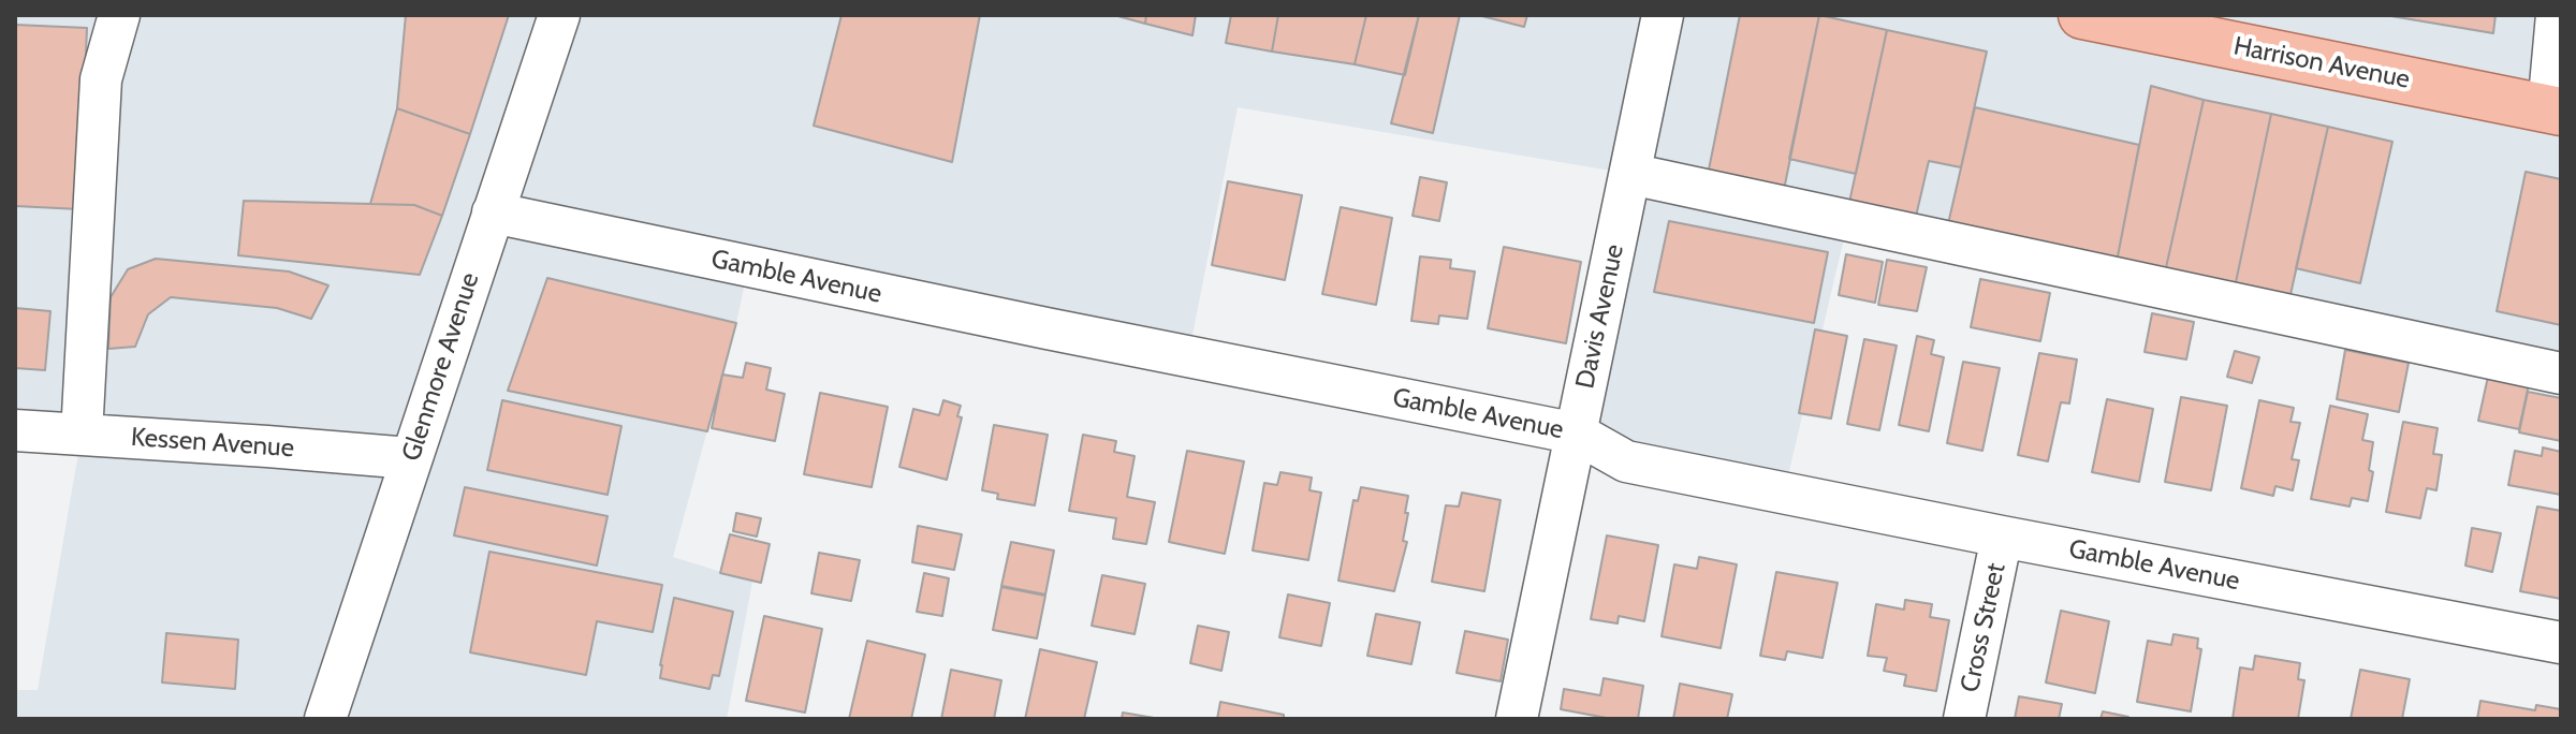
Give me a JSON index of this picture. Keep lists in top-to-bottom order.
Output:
{
  "streets": {
    "main road": ["Harrison Avenue"],
    "street": [
      "Gamble Avenue",
      "Davis Avenue",
      "Glenmore Avenue",
      "Kessen Avenue",
      "Cross Street"
    ]
  },
  "crossings": [
    ["Gamble Avenue", "Davis Avenue"],
    ["Gamble Avenue", "Glenmore Avenue"],
    ["Gamble Avenue", "Cross Street"],
    ["Glenmore Avenue", "Kessen Avenue"]
  ]
}
